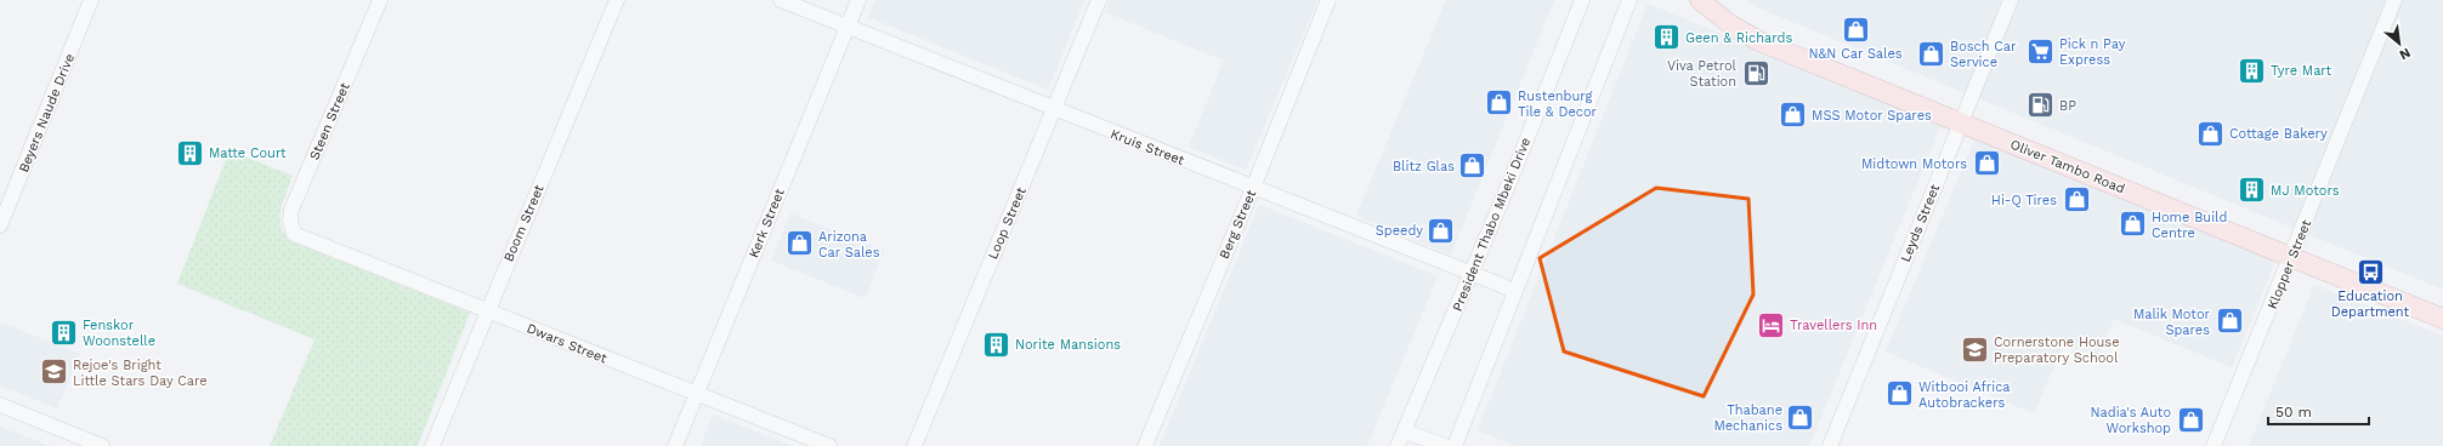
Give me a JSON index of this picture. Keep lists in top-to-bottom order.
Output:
{
  "streets": {
    "main road": ["Oliver Tambo Road"],
    "street": [
      "Beyers Naude Drive",
      "Steen Street",
      "Kruis Street",
      "Boom Street",
      "Kerk Street",
      "Loop Street",
      "Leyds Street",
      "Berg Street",
      "President Thabo Mbeki Drive",
      "Klopper Street",
      "Dwars Street"
    ]
  },
  "crossings": [
    ["Steen Street", "Dwars Street"],
    ["Kruis Street", "Kerk Street"],
    ["Kruis Street", "Loop Street"],
    ["Kruis Street", "Berg Street"],
    ["Kruis Street", "President Thabo Mbeki Drive"],
    ["Oliver Tambo Road", "Leyds Street"],
    ["Oliver Tambo Road", "Klopper Street"],
    ["Boom Street", "Dwars Street"],
    ["Kerk Street", "Dwars Street"]
  ],
  "places": {
    "shop": [
      "N&N Car Sales",
      "Bosch Car Service",
      "Rustenburg Tile & Decor",
      "MSS Motor Spares",
      "Cottage Bakery",
      "Midtown Motors",
      "Blitz Glas",
      "Hi-Q Tires",
      "Home Build Centre",
      "Speedy",
      "Arizona Car Sales",
      "Malik Motor Spares",
      "Witbooi Africa Autobrackers",
      "Thabane Mechanics",
      "Nadia's Auto Workshop"
    ],
    "building": [
      "Geen & Richards",
      "Tyre Mart",
      "Matte Court",
      "MJ Motors",
      "Fenskor Woonstelle",
      "Norite Mansions"
    ],
    "supermarket": ["Pick n Pay Express"],
    "fuel station": ["Viva Petrol Station", "BP"],
    "bus stop": ["Education Department"],
    "hotel": ["Travellers Inn"],
    "school or university": ["Cornerstone House Preparatory School", "Rejoe's Bright Little Stars Day Care"]
  },
  "scale_bar": "50 m",
  "north": "bottom right"
}
